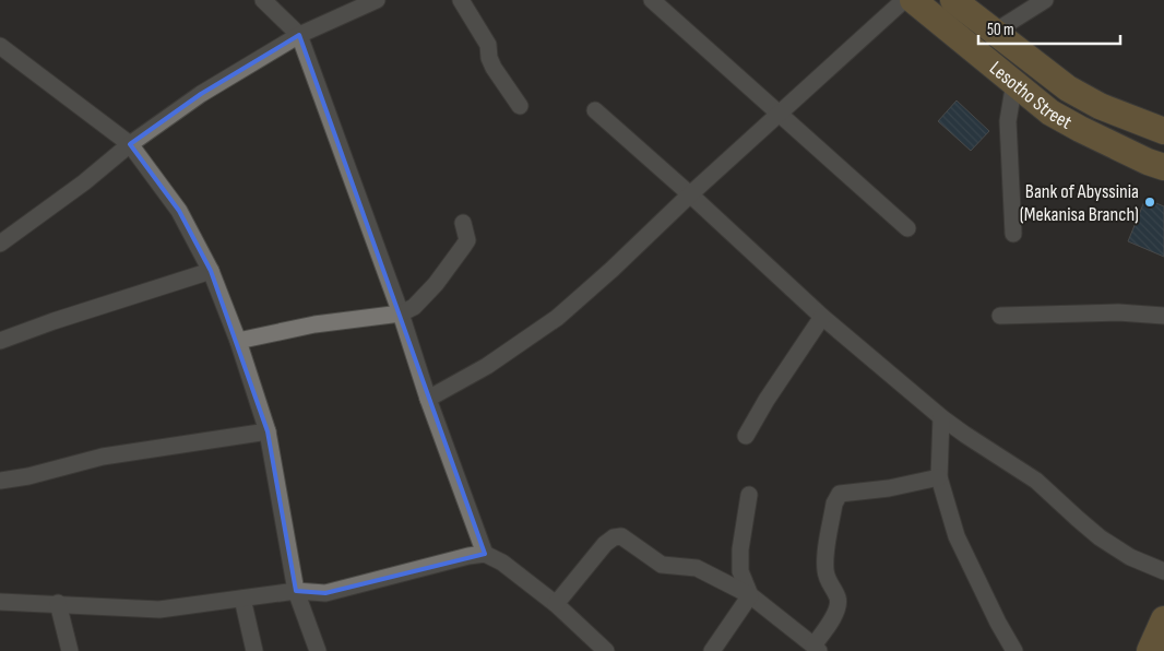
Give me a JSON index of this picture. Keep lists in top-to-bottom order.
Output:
{
  "streets": {
    "main road": ["Lesotho Street"]
  },
  "places": ["Bank of Abyssinia (Mekanisa Branch)"],
  "scale_bar": "50 m"
}
